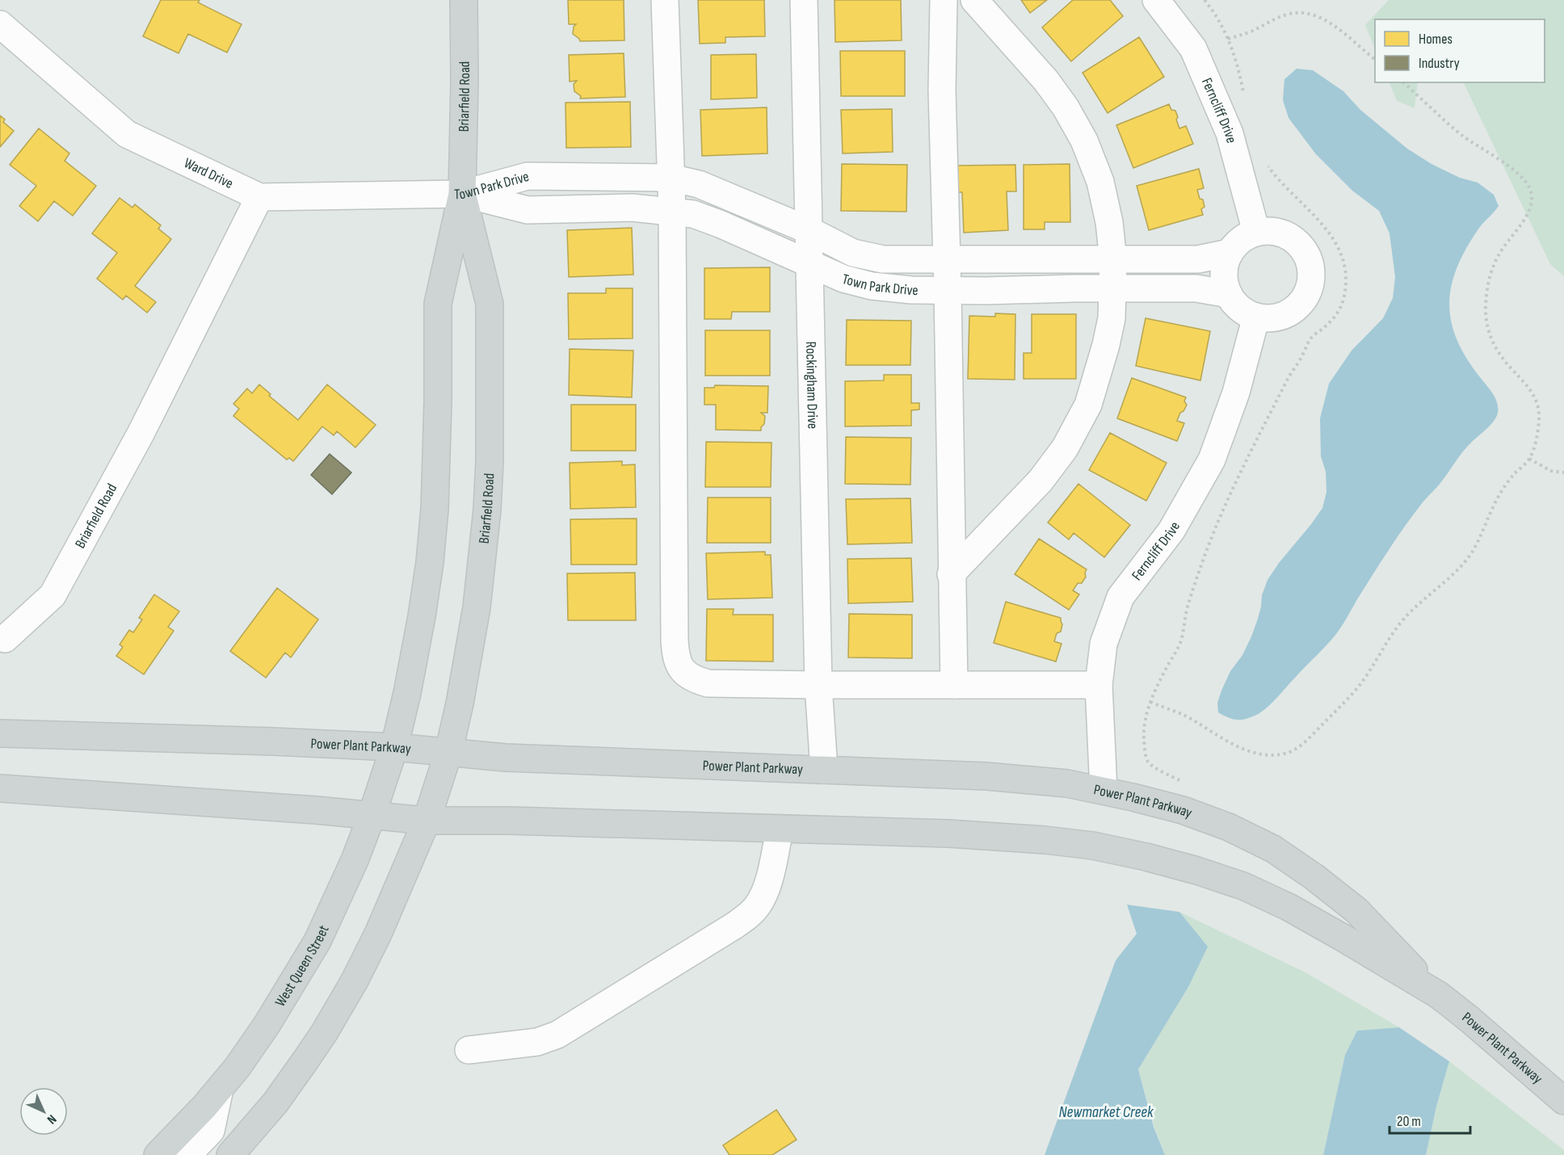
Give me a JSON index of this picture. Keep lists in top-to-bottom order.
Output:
{
  "streets": {
    "main road": ["Briarfield Road", "Power Plant Parkway", "West Queen Street"],
    "street": [
      "Ferncliff Drive",
      "Ward Drive",
      "Town Park Drive",
      "Rockingham Drive"
    ]
  },
  "crossings": [
    ["Briarfield Road", "Ward Drive"],
    ["Briarfield Road", "Town Park Drive"],
    ["Briarfield Road", "Power Plant Parkway"],
    ["Briarfield Road", "West Queen Street"],
    ["Ferncliff Drive", "Town Park Drive"],
    ["Ferncliff Drive", "Power Plant Parkway"],
    ["Ward Drive", "Town Park Drive"],
    ["Town Park Drive", "Rockingham Drive"],
    ["Rockingham Drive", "Power Plant Parkway"],
    ["Power Plant Parkway", "West Queen Street"]
  ],
  "water": ["Newmarket Creek"],
  "legend": ["Homes", "Industry"],
  "scale_bar": "20 m",
  "north": "bottom right"
}
